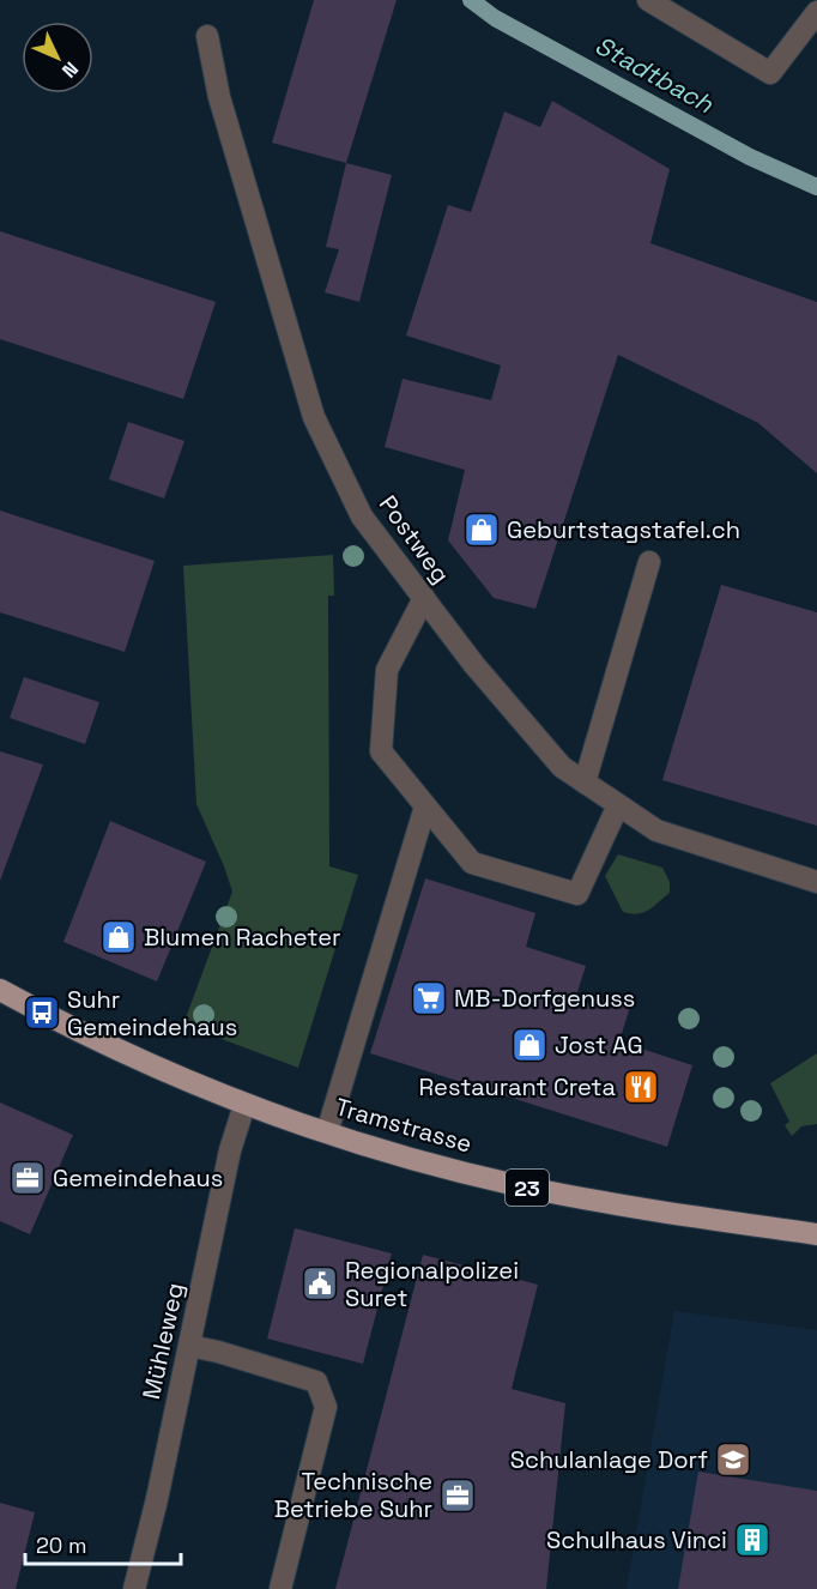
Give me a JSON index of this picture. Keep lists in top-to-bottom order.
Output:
{
  "streets": {
    "main road": ["Tramstrasse", "23"],
    "street": ["Postweg", "Mühleweg"]
  },
  "crossings": [
    ["Tramstrasse", "Mühleweg"]
  ],
  "water": ["Stadtbach"],
  "places": {
    "shop": ["Geburtstagstafel.ch", "Blumen Racheter", "Jost AG"],
    "supermarket": ["MB-Dorfgenuss"],
    "bus stop": ["Suhr Gemeindehaus"],
    "restaurant": ["Restaurant Creta"],
    "office": ["Gemeindehaus", "Technische Betriebe Suhr"],
    "public building": ["Regionalpolizei Suret"],
    "school or university": ["Schulanlage Dorf"],
    "building": ["Schulhaus Vinci"]
  },
  "scale_bar": "20 m",
  "north": "bottom right"
}
